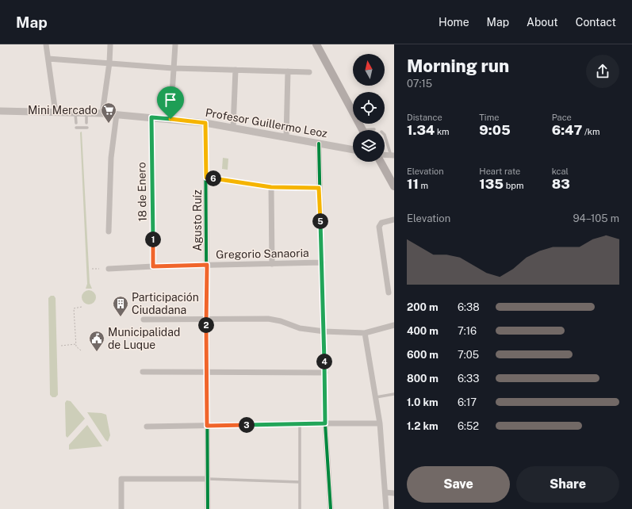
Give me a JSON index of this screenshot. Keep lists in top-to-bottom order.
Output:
{
  "streets": {
    "street": [
      "Profesor Guillermo Leoz",
      "18 de Enero",
      "Agusto Ruíz",
      "Gregorio Sanaoria"
    ]
  },
  "crossings": [
    ["Profesor Guillermo Leoz", "18 de Enero"],
    ["Profesor Guillermo Leoz", "Agusto Ruíz"],
    ["18 de Enero", "Gregorio Sanaoria"],
    ["Agusto Ruíz", "Gregorio Sanaoria"]
  ],
  "places": {
    "supermarket": ["Mini Mercado"],
    "building": ["Participación Ciudadana"],
    "public building": ["Municipalidad de Luque"]
  },
  "north": "top",
  "page": {
    "header": "Map",
    "nav": [
      "Home",
      "Map",
      "About",
      "Contact"
    ],
    "heading": ["Morning run", "07:15"],
    "stats": [
      ["Distance", "1.34 km"],
      ["Time", "9:05"],
      ["Pace", "6:47 /km"],
      ["Elevation", "11 m"],
      ["Heart rate", "135 bpm"],
      ["kcal", "83"]
    ],
    "pins": [
      "6",
      "5",
      "1",
      "2",
      "4",
      "3"
    ],
    "chart": ["Elevation", "94–105 m"],
    "list": [
      {
        "name": "200 m",
        "note": "6:38"
      },
      {
        "name": "400 m",
        "note": "7:16"
      },
      {
        "name": "600 m",
        "note": "7:05"
      },
      {
        "name": "800 m",
        "note": "6:33"
      },
      {
        "name": "1.0 km",
        "note": "6:17"
      },
      {
        "name": "1.2 km",
        "note": "6:52"
      }
    ],
    "buttons": ["Save", "Share"]
  }
}
